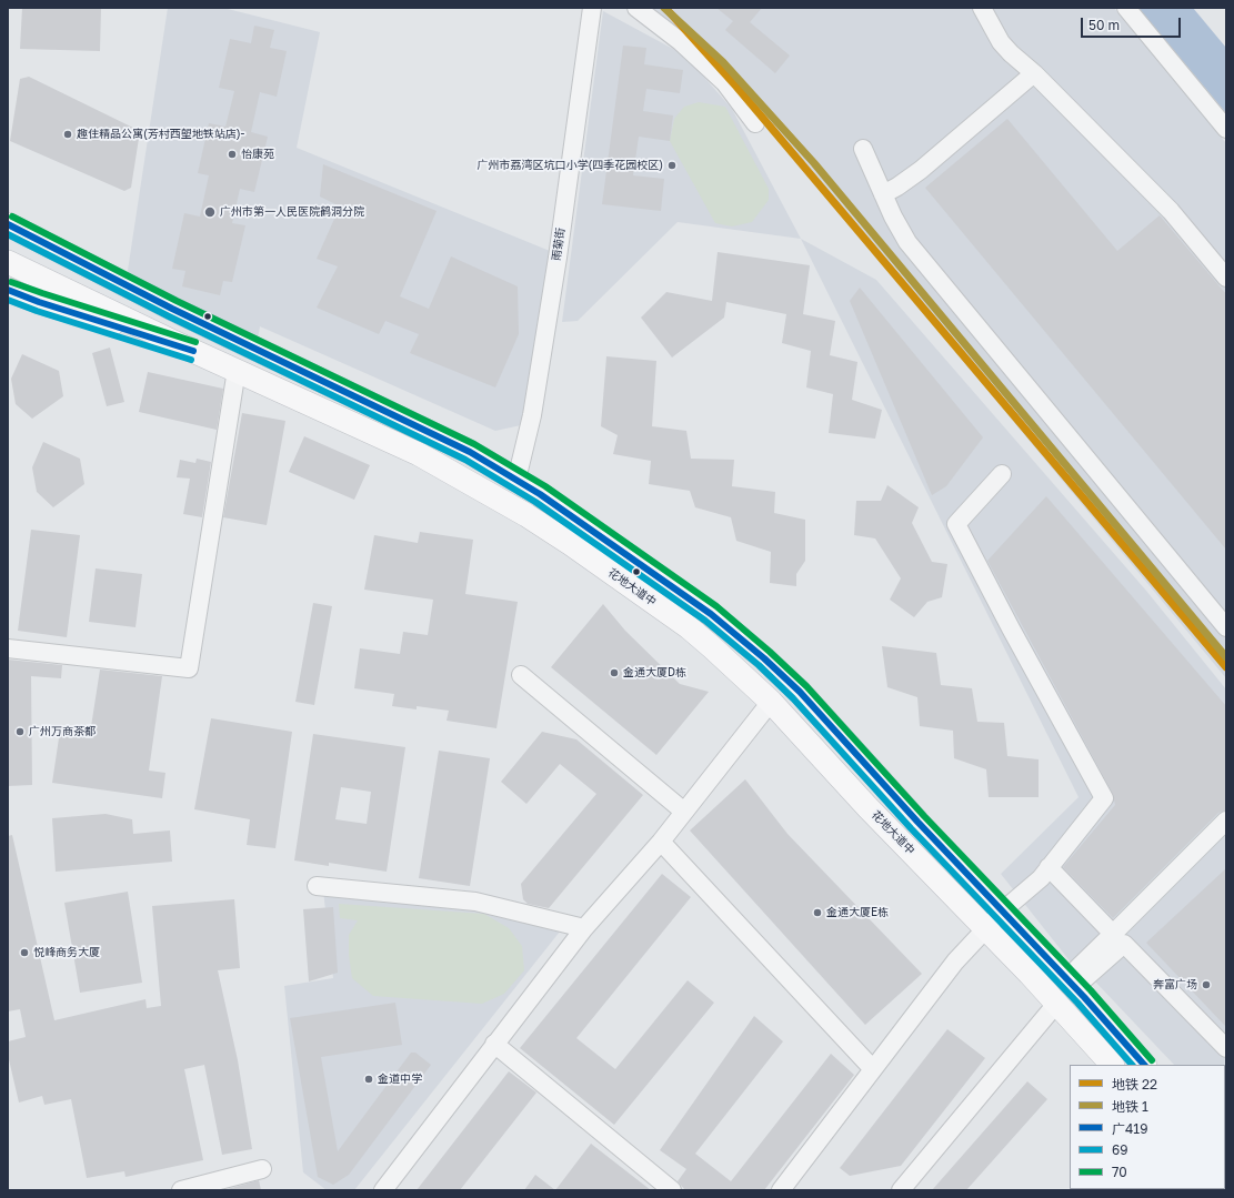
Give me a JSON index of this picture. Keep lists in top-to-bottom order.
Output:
{
  "streets": {
    "main road": ["花地大道中"],
    "street": ["雨菊街"]
  },
  "places": [
    "趣住精品公寓(芳村西塱地铁站店)-",
    "怡康苑",
    "广州市荔湾区坑口小学(四季花园校区)",
    "广州市第一人民医院鹤洞分院",
    "金通大厦D栋",
    "广州万商茶都",
    "金通大厦E栋",
    "悦峰商务大厦",
    "奔富广场",
    "金道中学"
  ],
  "lines": [
    "metro line 22",
    "metro line 1",
    "transit line 70",
    "transit line 广419",
    "transit line 69"
  ],
  "legend": [
    "地铁 22",
    "地铁 1",
    "广419",
    "69",
    "70"
  ],
  "scale_bar": "50 m"
}
